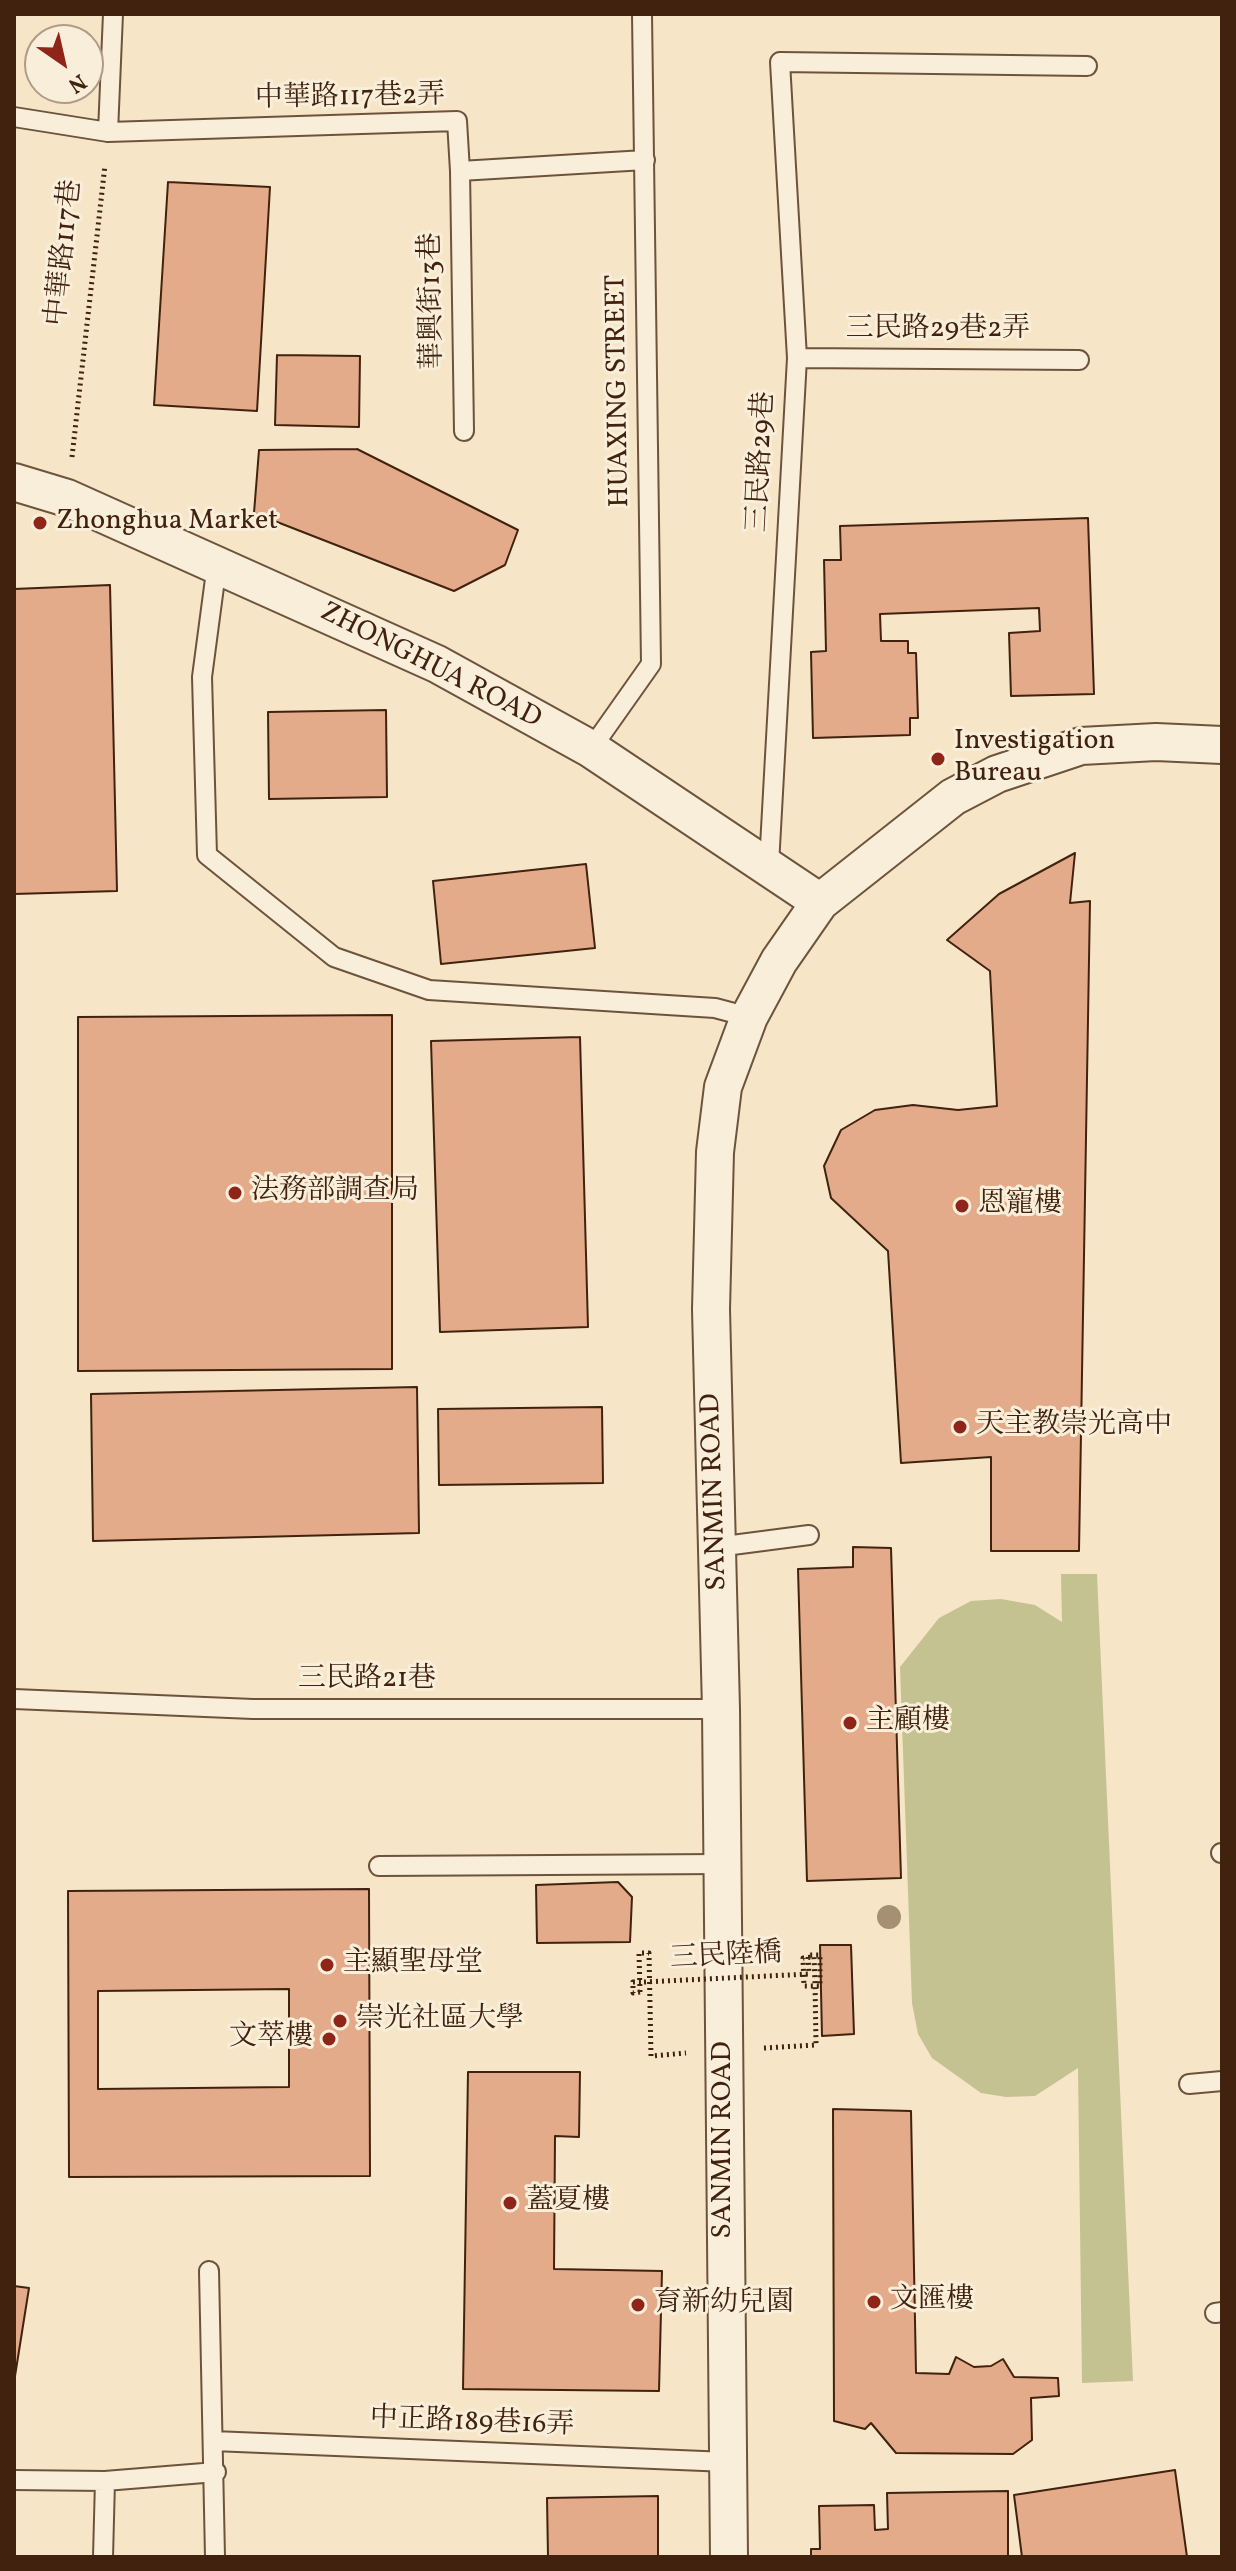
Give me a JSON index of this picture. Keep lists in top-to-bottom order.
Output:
{
  "streets": {
    "street": ["ZHONGHUA ROAD", "SANMIN ROAD"],
    "lane": [
      "中華路117巷2弄",
      "華興街13巷",
      "三民路29巷2弄",
      "HUAXING STREET",
      "三民路29巷",
      "三民路21巷",
      "中正路189巷16弄"
    ],
    "path": ["中華路117巷", "三民陸橋"]
  },
  "crossings": [
    ["中華路117巷2弄", "中華路117巷"],
    ["中華路117巷2弄", "華興街13巷"],
    ["中華路117巷", "ZHONGHUA ROAD"],
    ["三民路29巷2弄", "三民路29巷"],
    ["HUAXING STREET", "ZHONGHUA ROAD"],
    ["三民路29巷", "ZHONGHUA ROAD"],
    ["ZHONGHUA ROAD", "SANMIN ROAD"],
    ["SANMIN ROAD", "三民路21巷"],
    ["SANMIN ROAD", "三民陸橋"],
    ["SANMIN ROAD", "中正路189巷16弄"]
  ],
  "places": [
    "Zhonghua Market",
    "Investigation Bureau",
    "法務部調查局",
    "恩寵樓",
    "天主教崇光高中",
    "主顧樓",
    "主顯聖母堂",
    "崇光社區大學",
    "文萃樓",
    "蓋夏樓",
    "文匯樓",
    "育新幼兒園"
  ],
  "north": "bottom right"
}
